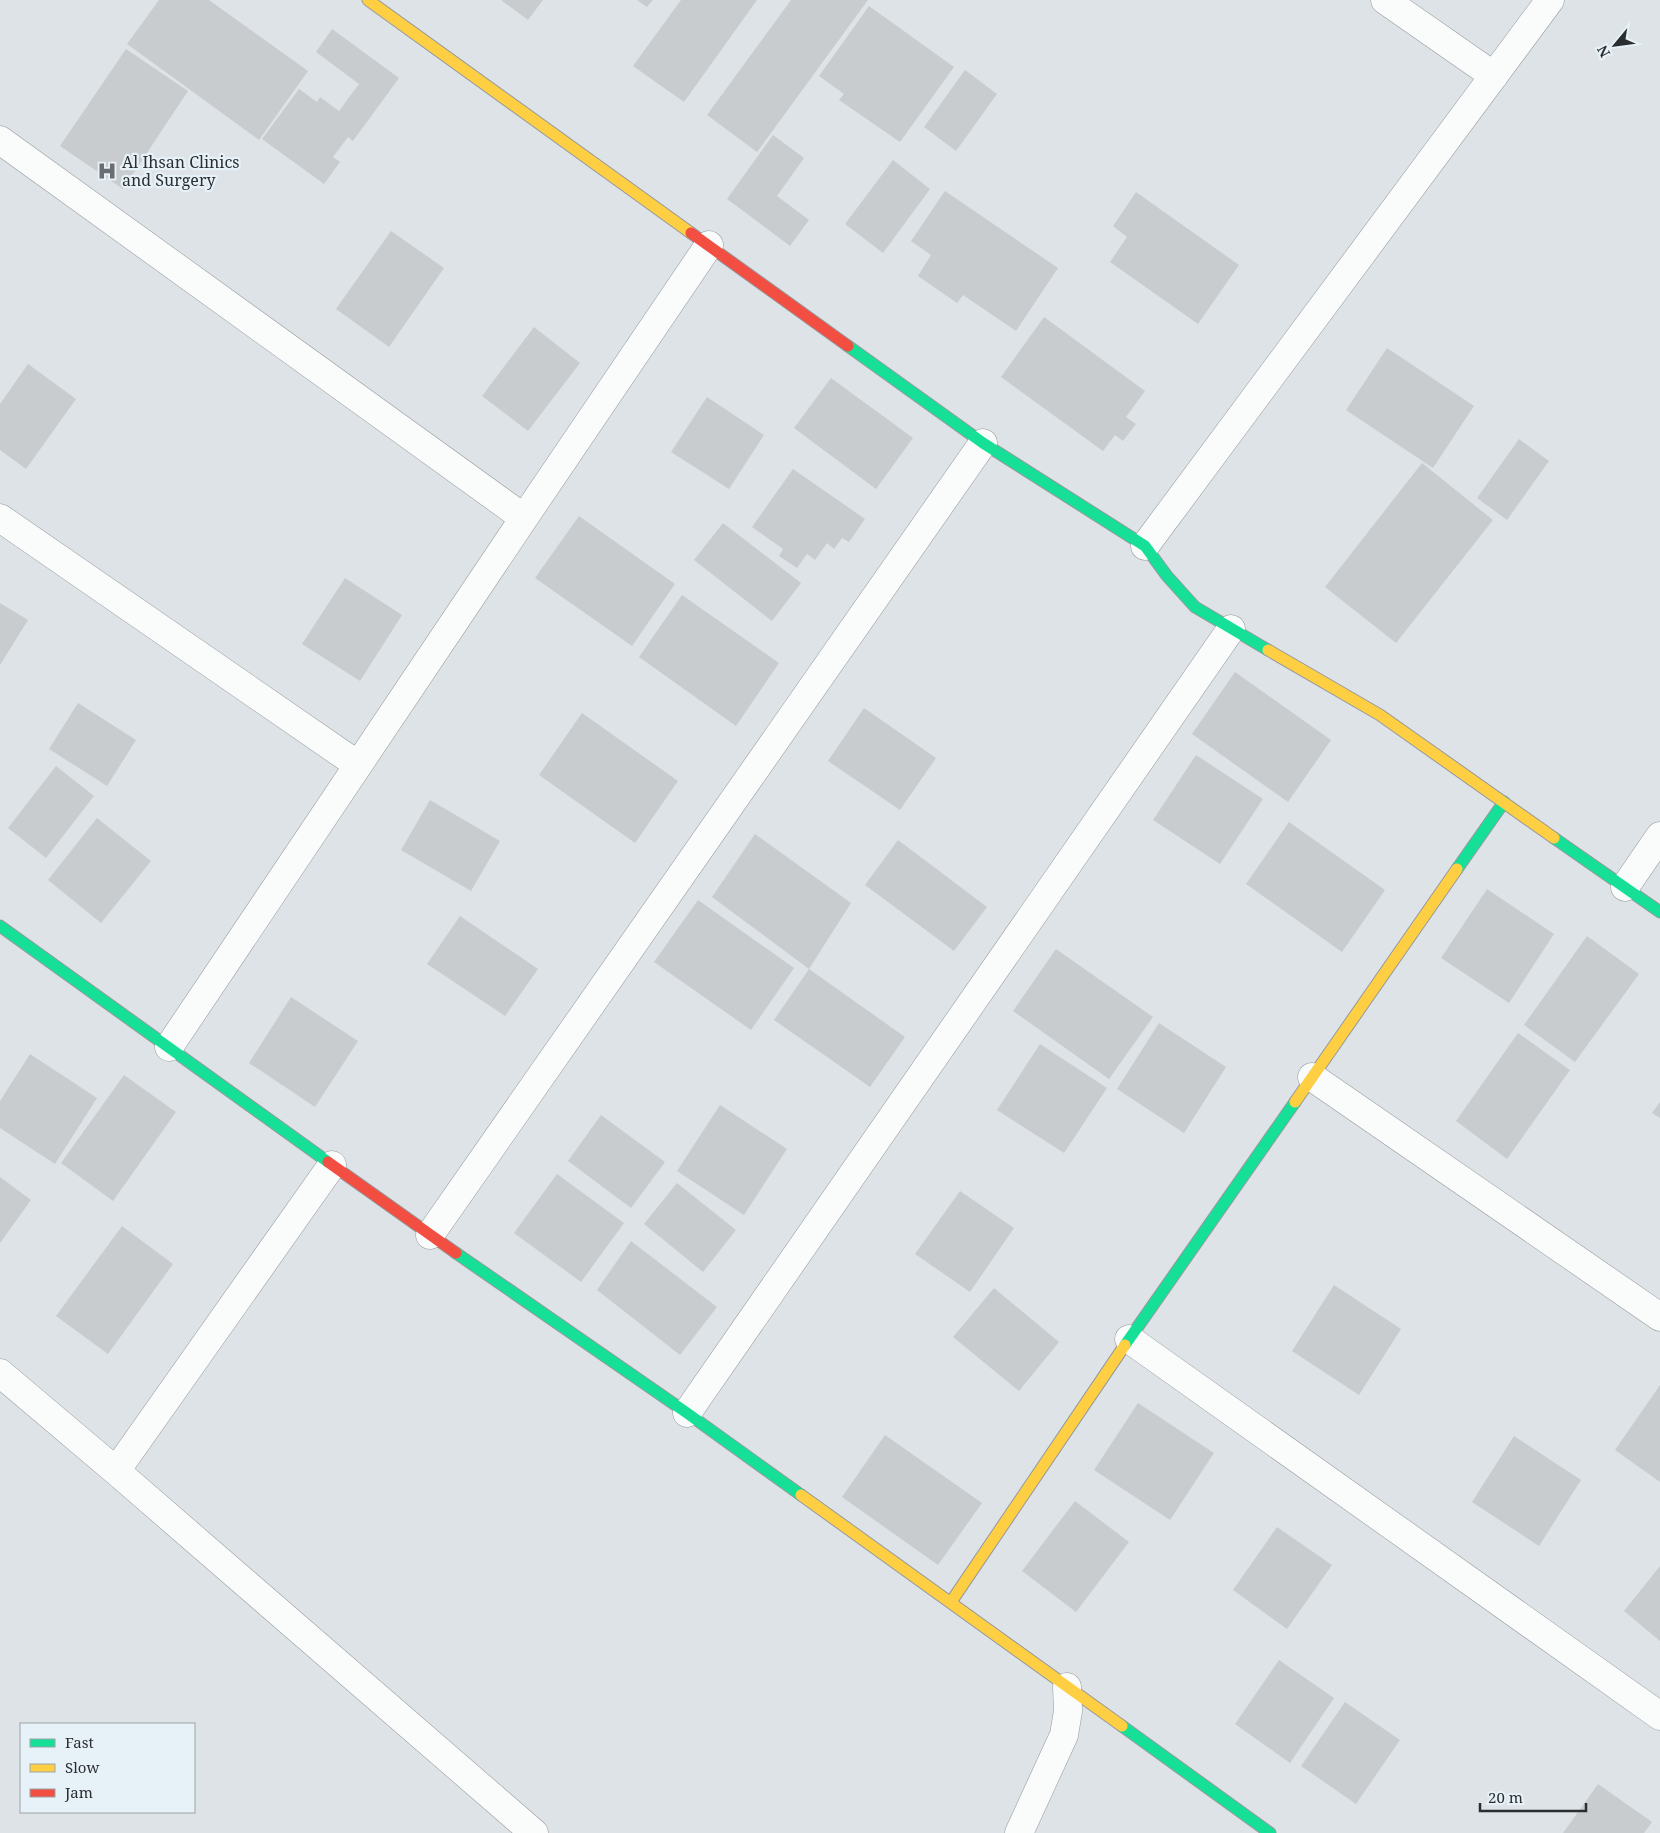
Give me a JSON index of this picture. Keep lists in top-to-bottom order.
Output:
{
  "places": {
    "hospital": ["Al Ihsan Clinics and Surgery"]
  },
  "legend": ["Fast", "Slow", "Jam"],
  "scale_bar": "20 m",
  "north": "bottom left"
}
